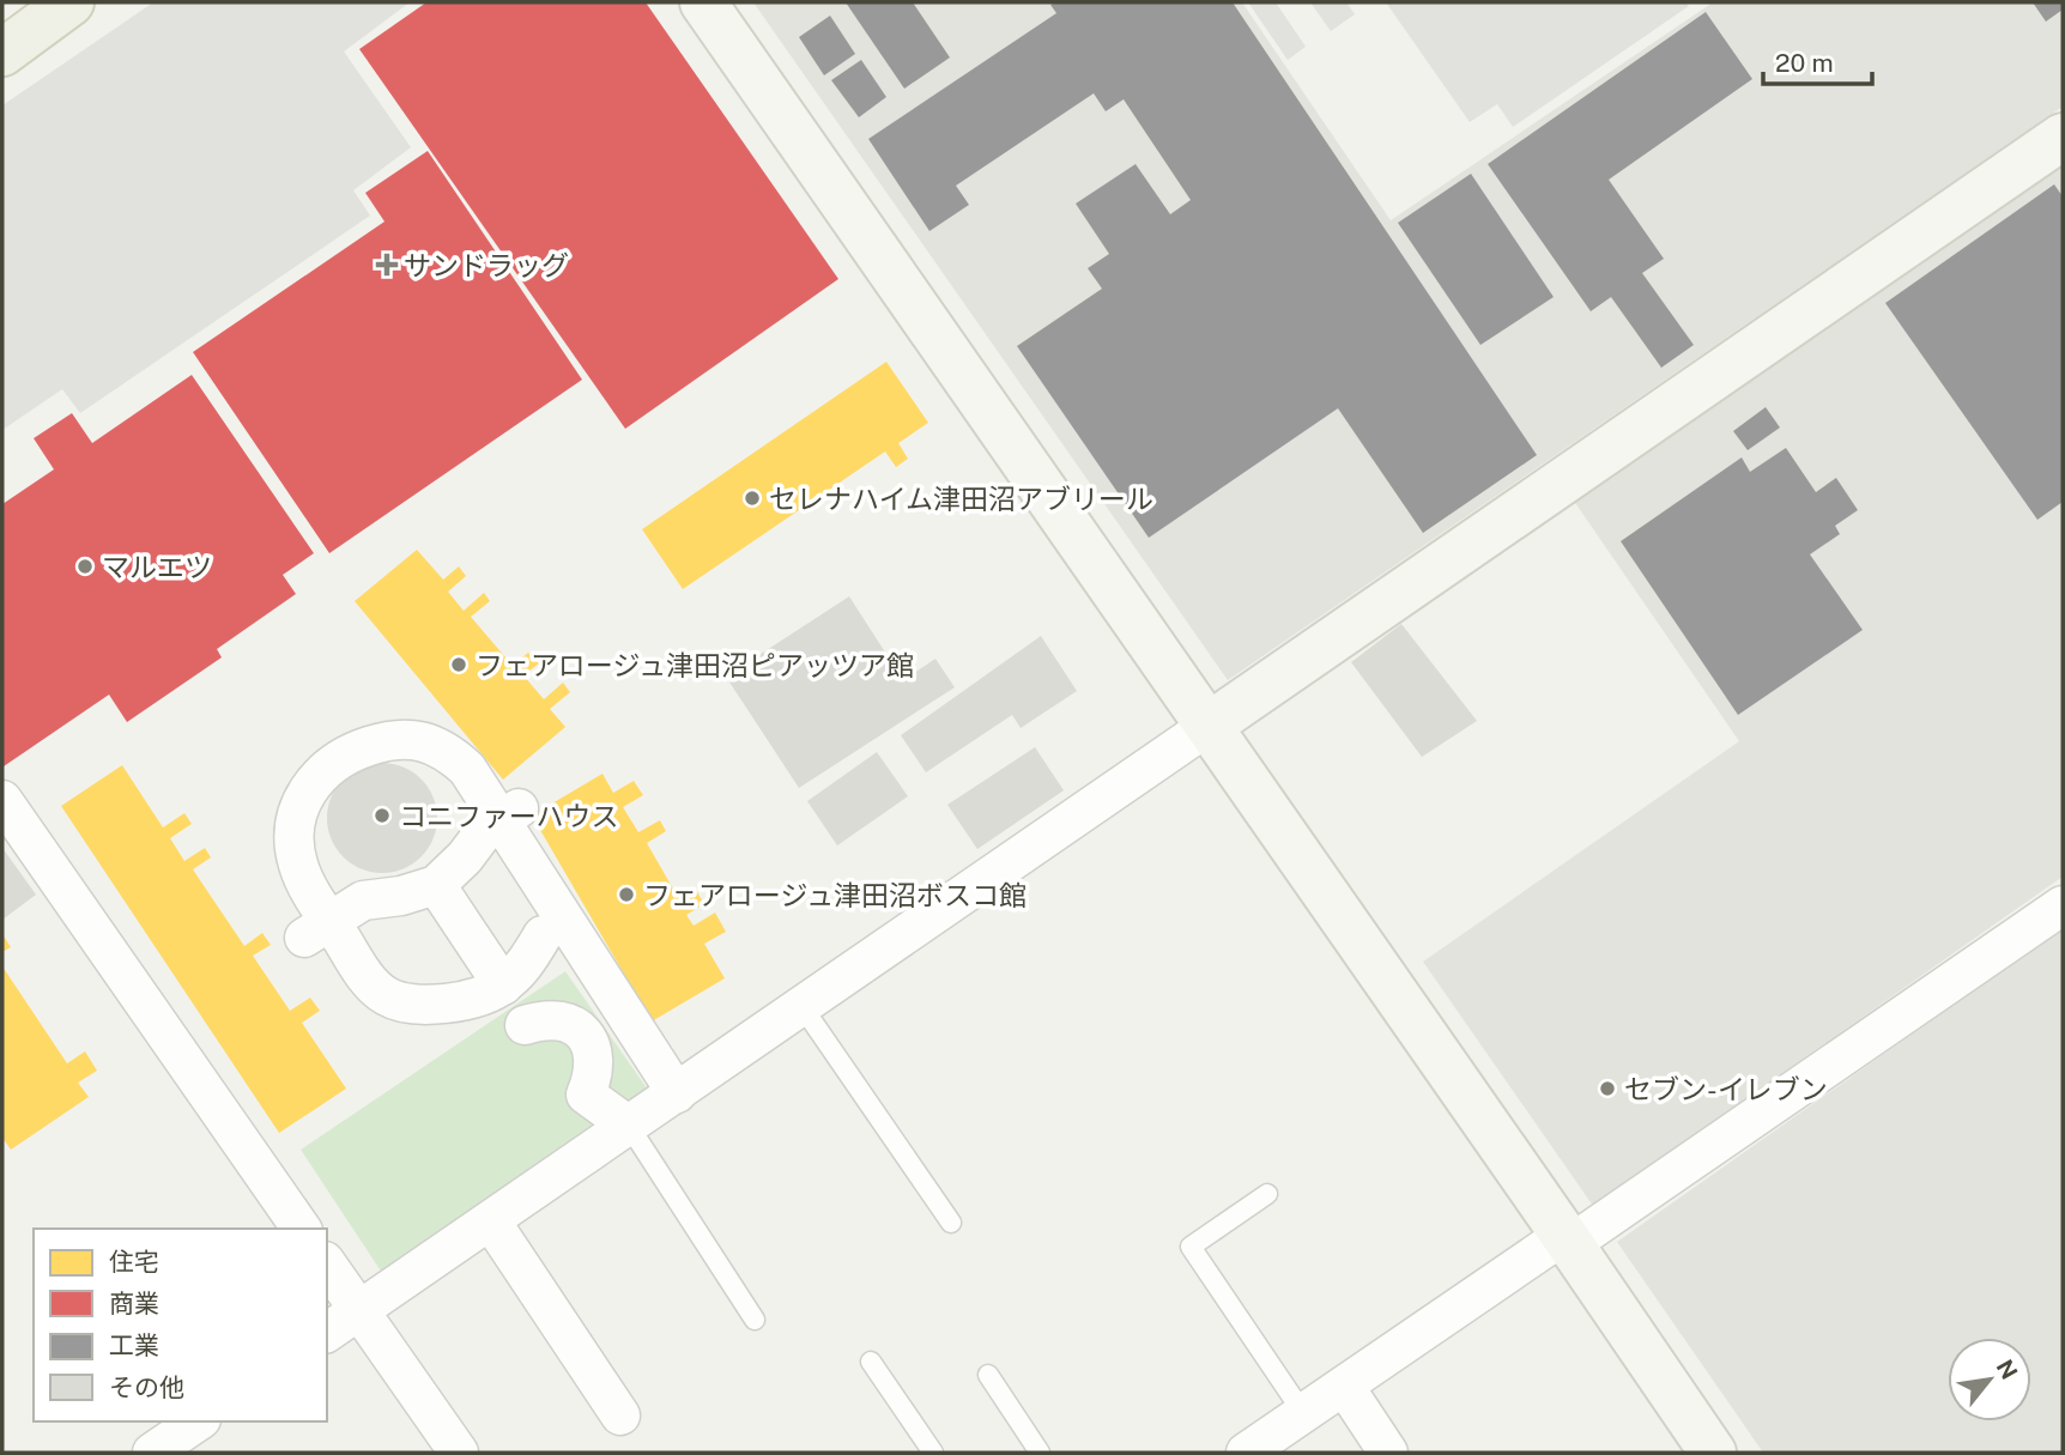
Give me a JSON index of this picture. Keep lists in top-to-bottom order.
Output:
{
  "places": {
    "health": ["サンドラッグ"],
    "other": [
      "セレナハイム津田沼アブリール",
      "マルエツ",
      "フェアロージュ津田沼ピアッツア館",
      "コニファーハウス",
      "フェアロージュ津田沼ボスコ館",
      "セブン-イレブン"
    ]
  },
  "legend": [
    "住宅",
    "商業",
    "工業",
    "その他"
  ],
  "scale_bar": "20 m",
  "north": "top right"
}
